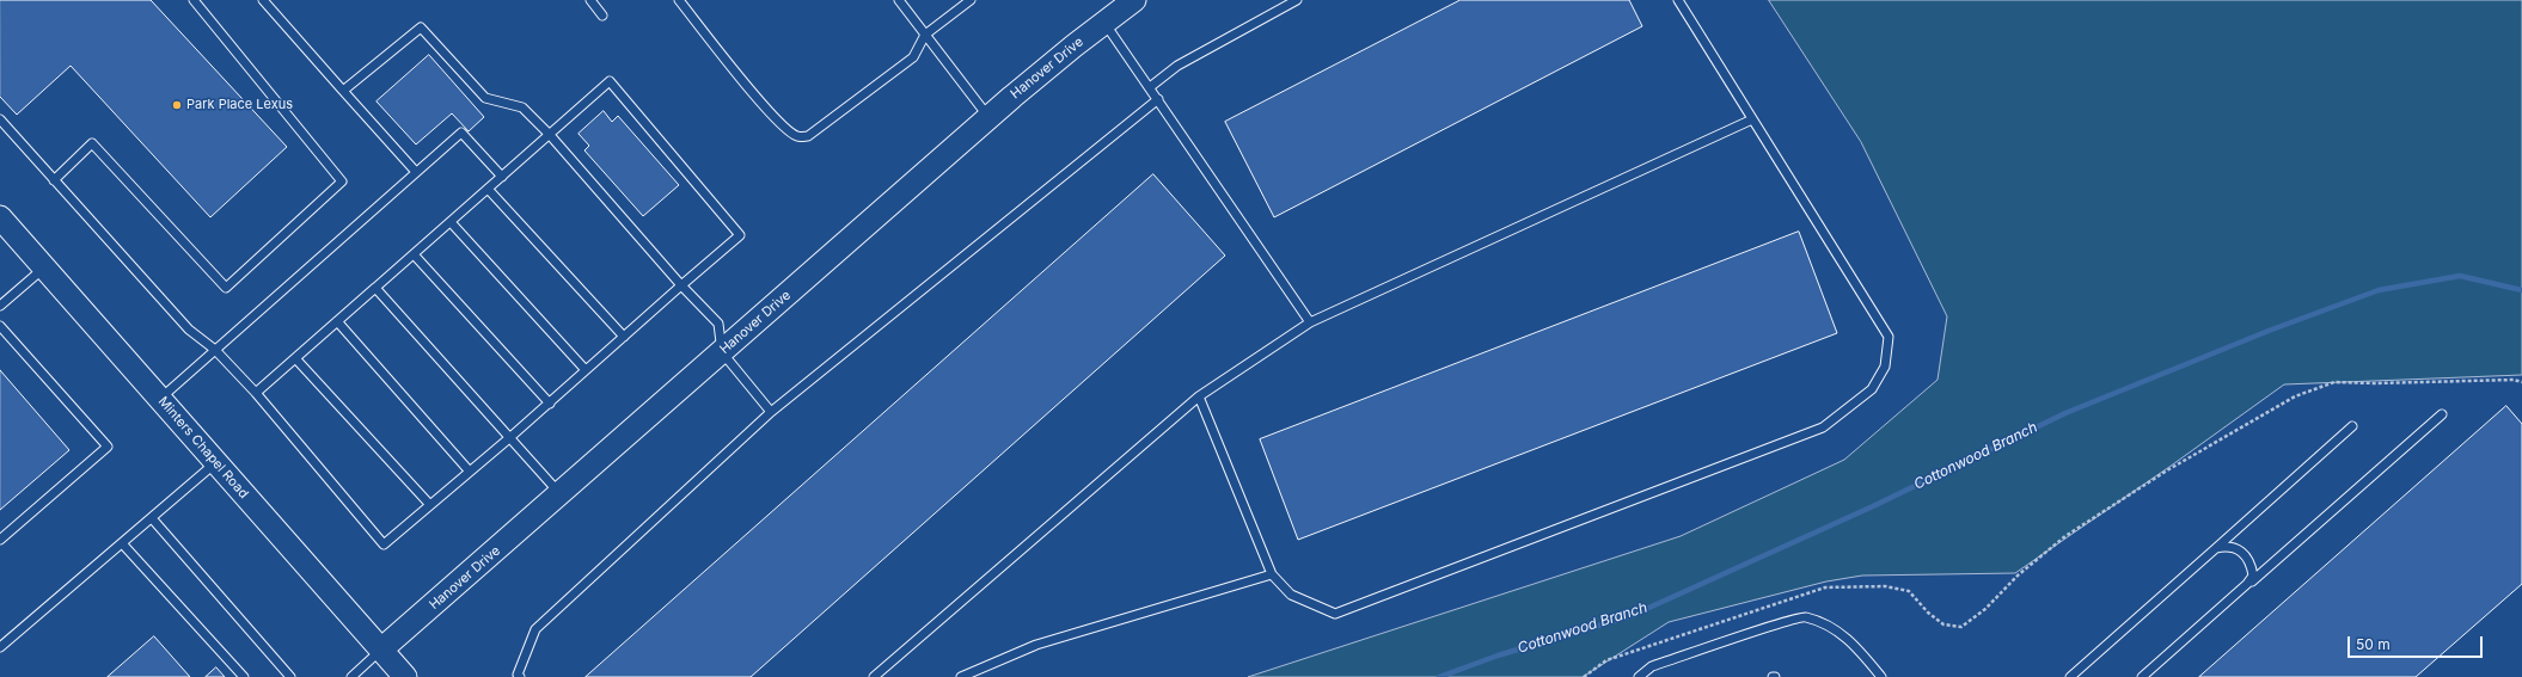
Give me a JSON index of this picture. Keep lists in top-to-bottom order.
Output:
{
  "streets": {
    "street": ["Hanover Drive", "Minters Chapel Road"]
  },
  "crossings": [
    ["Hanover Drive", "Minters Chapel Road"]
  ],
  "water": ["Cottonwood Branch"],
  "places": ["Park Place Lexus"],
  "scale_bar": "50 m"
}
